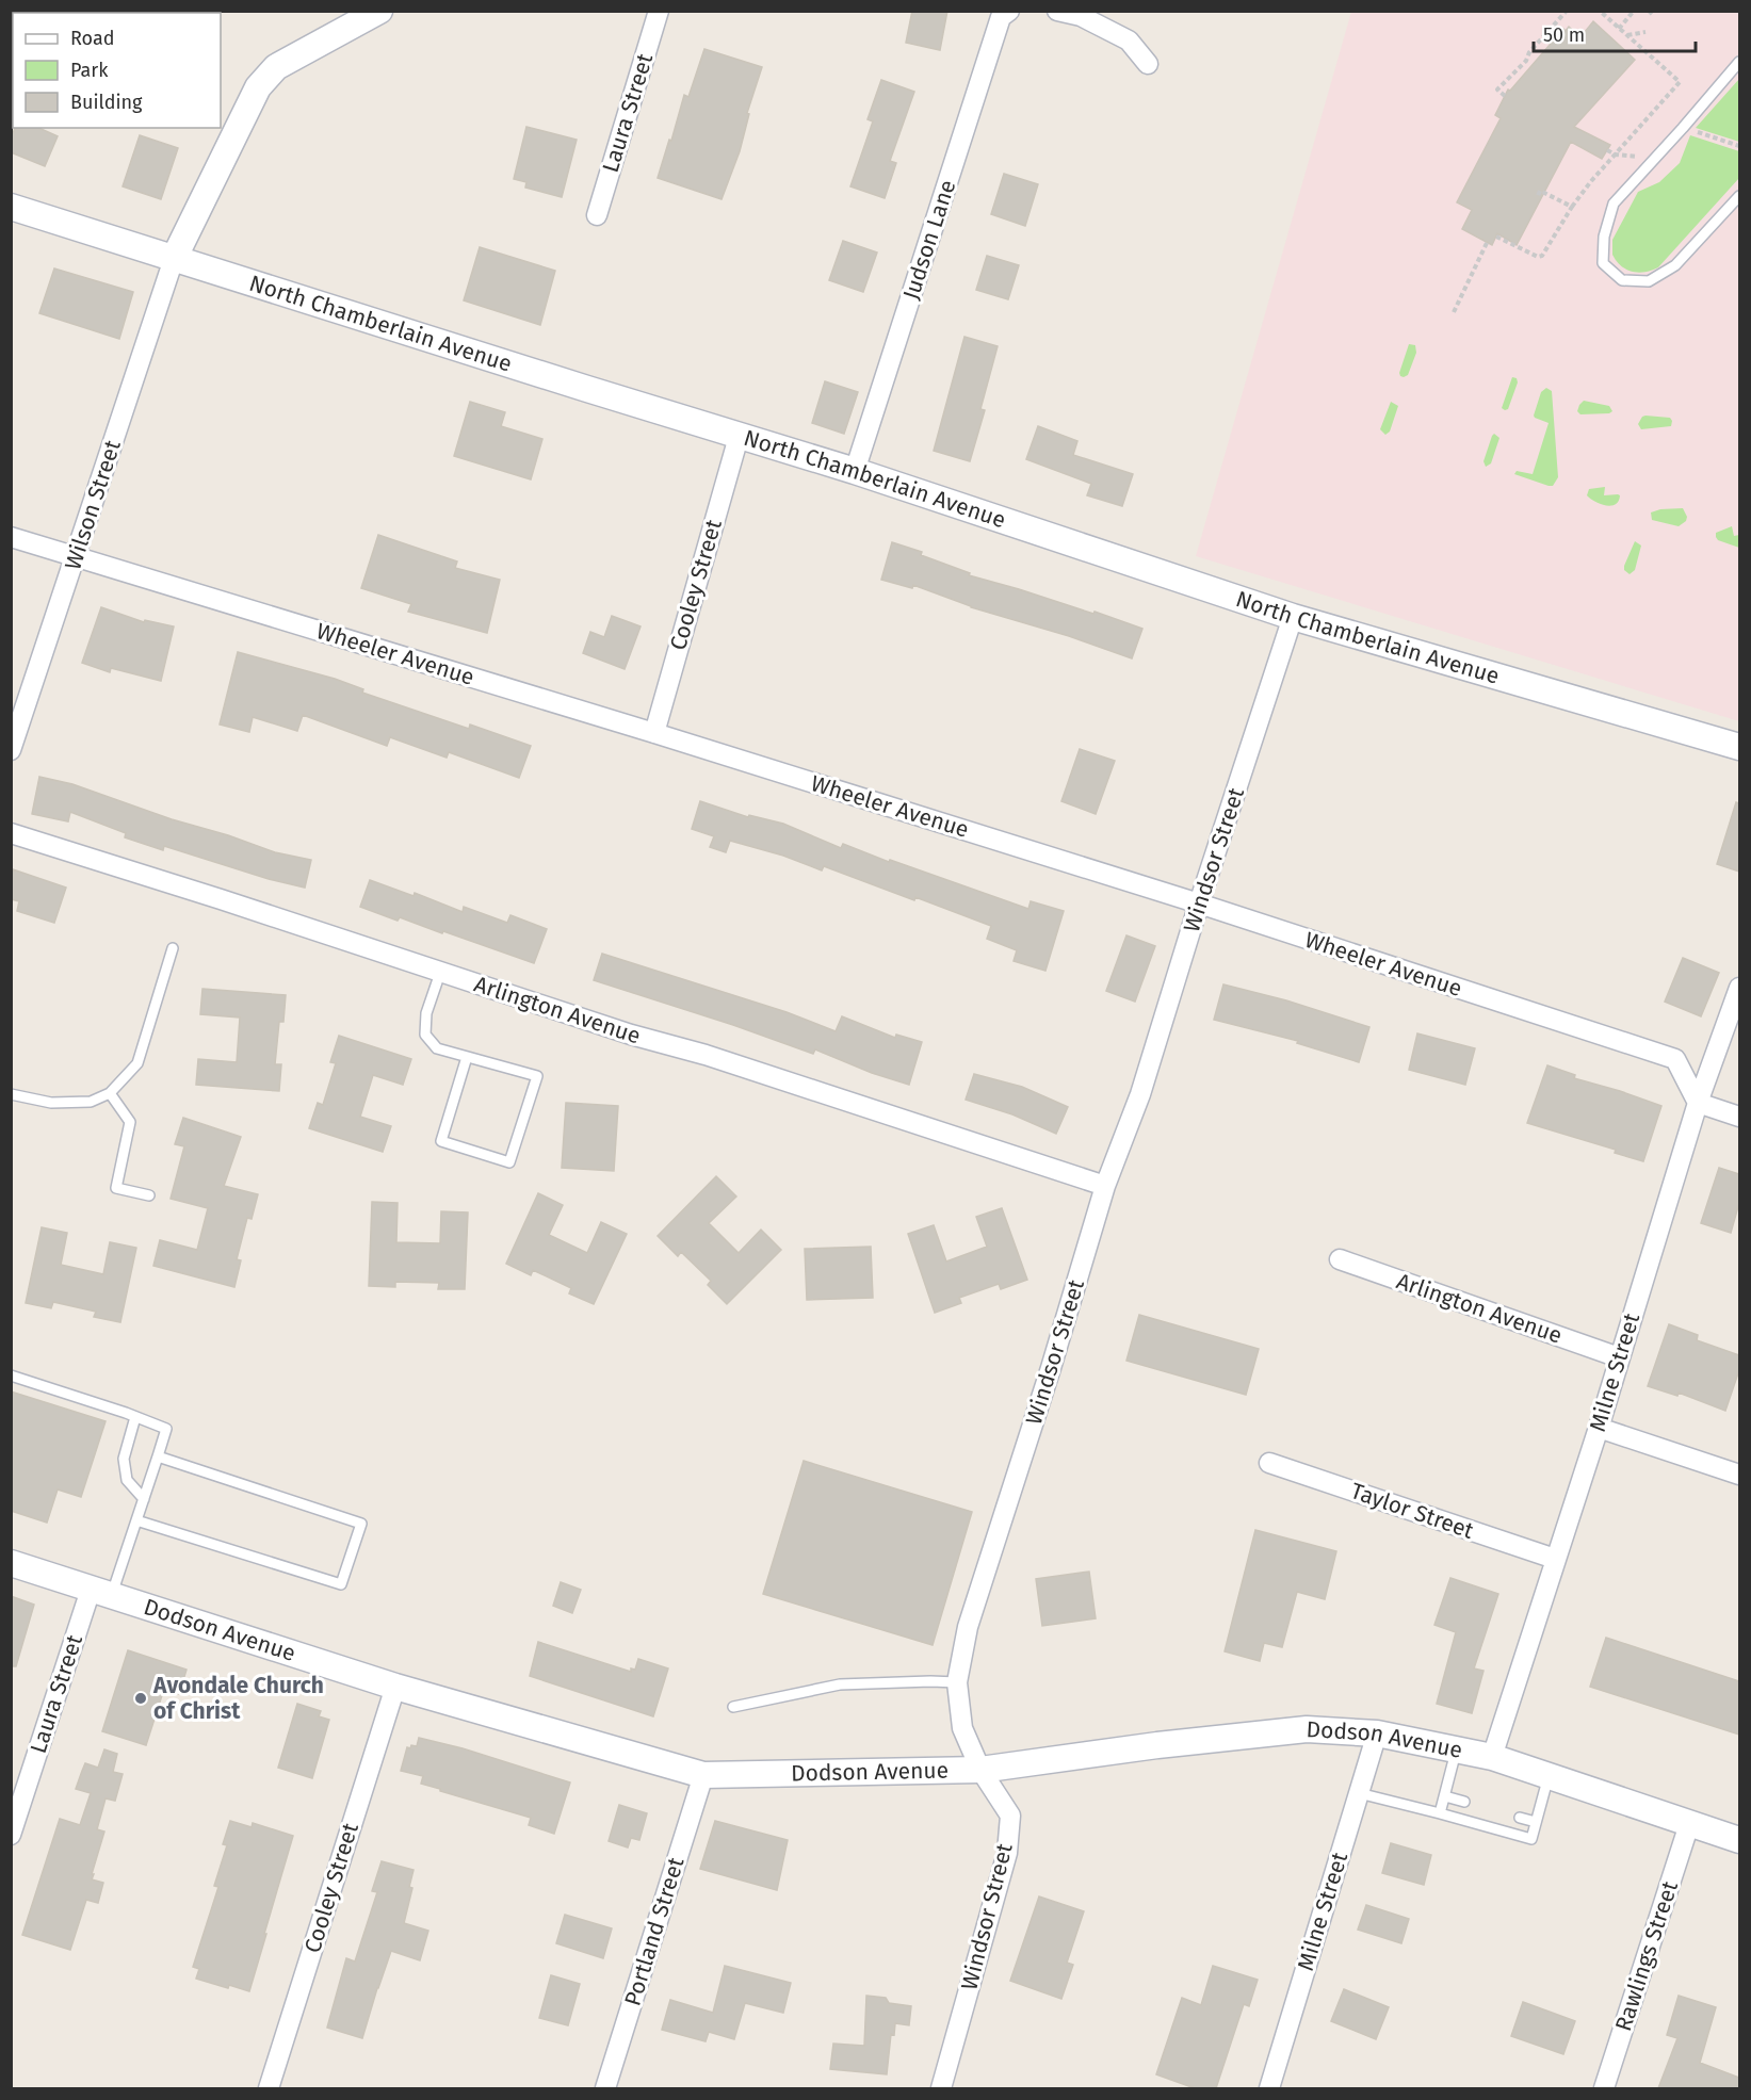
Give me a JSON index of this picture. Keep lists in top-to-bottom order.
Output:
{
  "streets": {
    "street": [
      "Laura Street",
      "Judson Lane",
      "North Chamberlain Avenue",
      "Wilson Street",
      "Cooley Street",
      "Wheeler Avenue",
      "Windsor Street",
      "Arlington Avenue",
      "Milne Street",
      "Taylor Street",
      "Dodson Avenue",
      "Portland Street",
      "Rawlings Street"
    ]
  },
  "crossings": [
    ["Laura Street", "Dodson Avenue"],
    ["Judson Lane", "North Chamberlain Avenue"],
    ["North Chamberlain Avenue", "Wilson Street"],
    ["North Chamberlain Avenue", "Cooley Street"],
    ["North Chamberlain Avenue", "Windsor Street"],
    ["Wilson Street", "Wheeler Avenue"],
    ["Cooley Street", "Wheeler Avenue"],
    ["Cooley Street", "Dodson Avenue"],
    ["Wheeler Avenue", "Windsor Street"],
    ["Wheeler Avenue", "Milne Street"],
    ["Windsor Street", "Arlington Avenue"],
    ["Windsor Street", "Dodson Avenue"],
    ["Arlington Avenue", "Milne Street"],
    ["Milne Street", "Taylor Street"],
    ["Milne Street", "Dodson Avenue"],
    ["Dodson Avenue", "Portland Street"],
    ["Dodson Avenue", "Rawlings Street"]
  ],
  "places": ["Avondale Church of Christ"],
  "legend": ["Road", "Park", "Building"],
  "scale_bar": "50 m"
}
